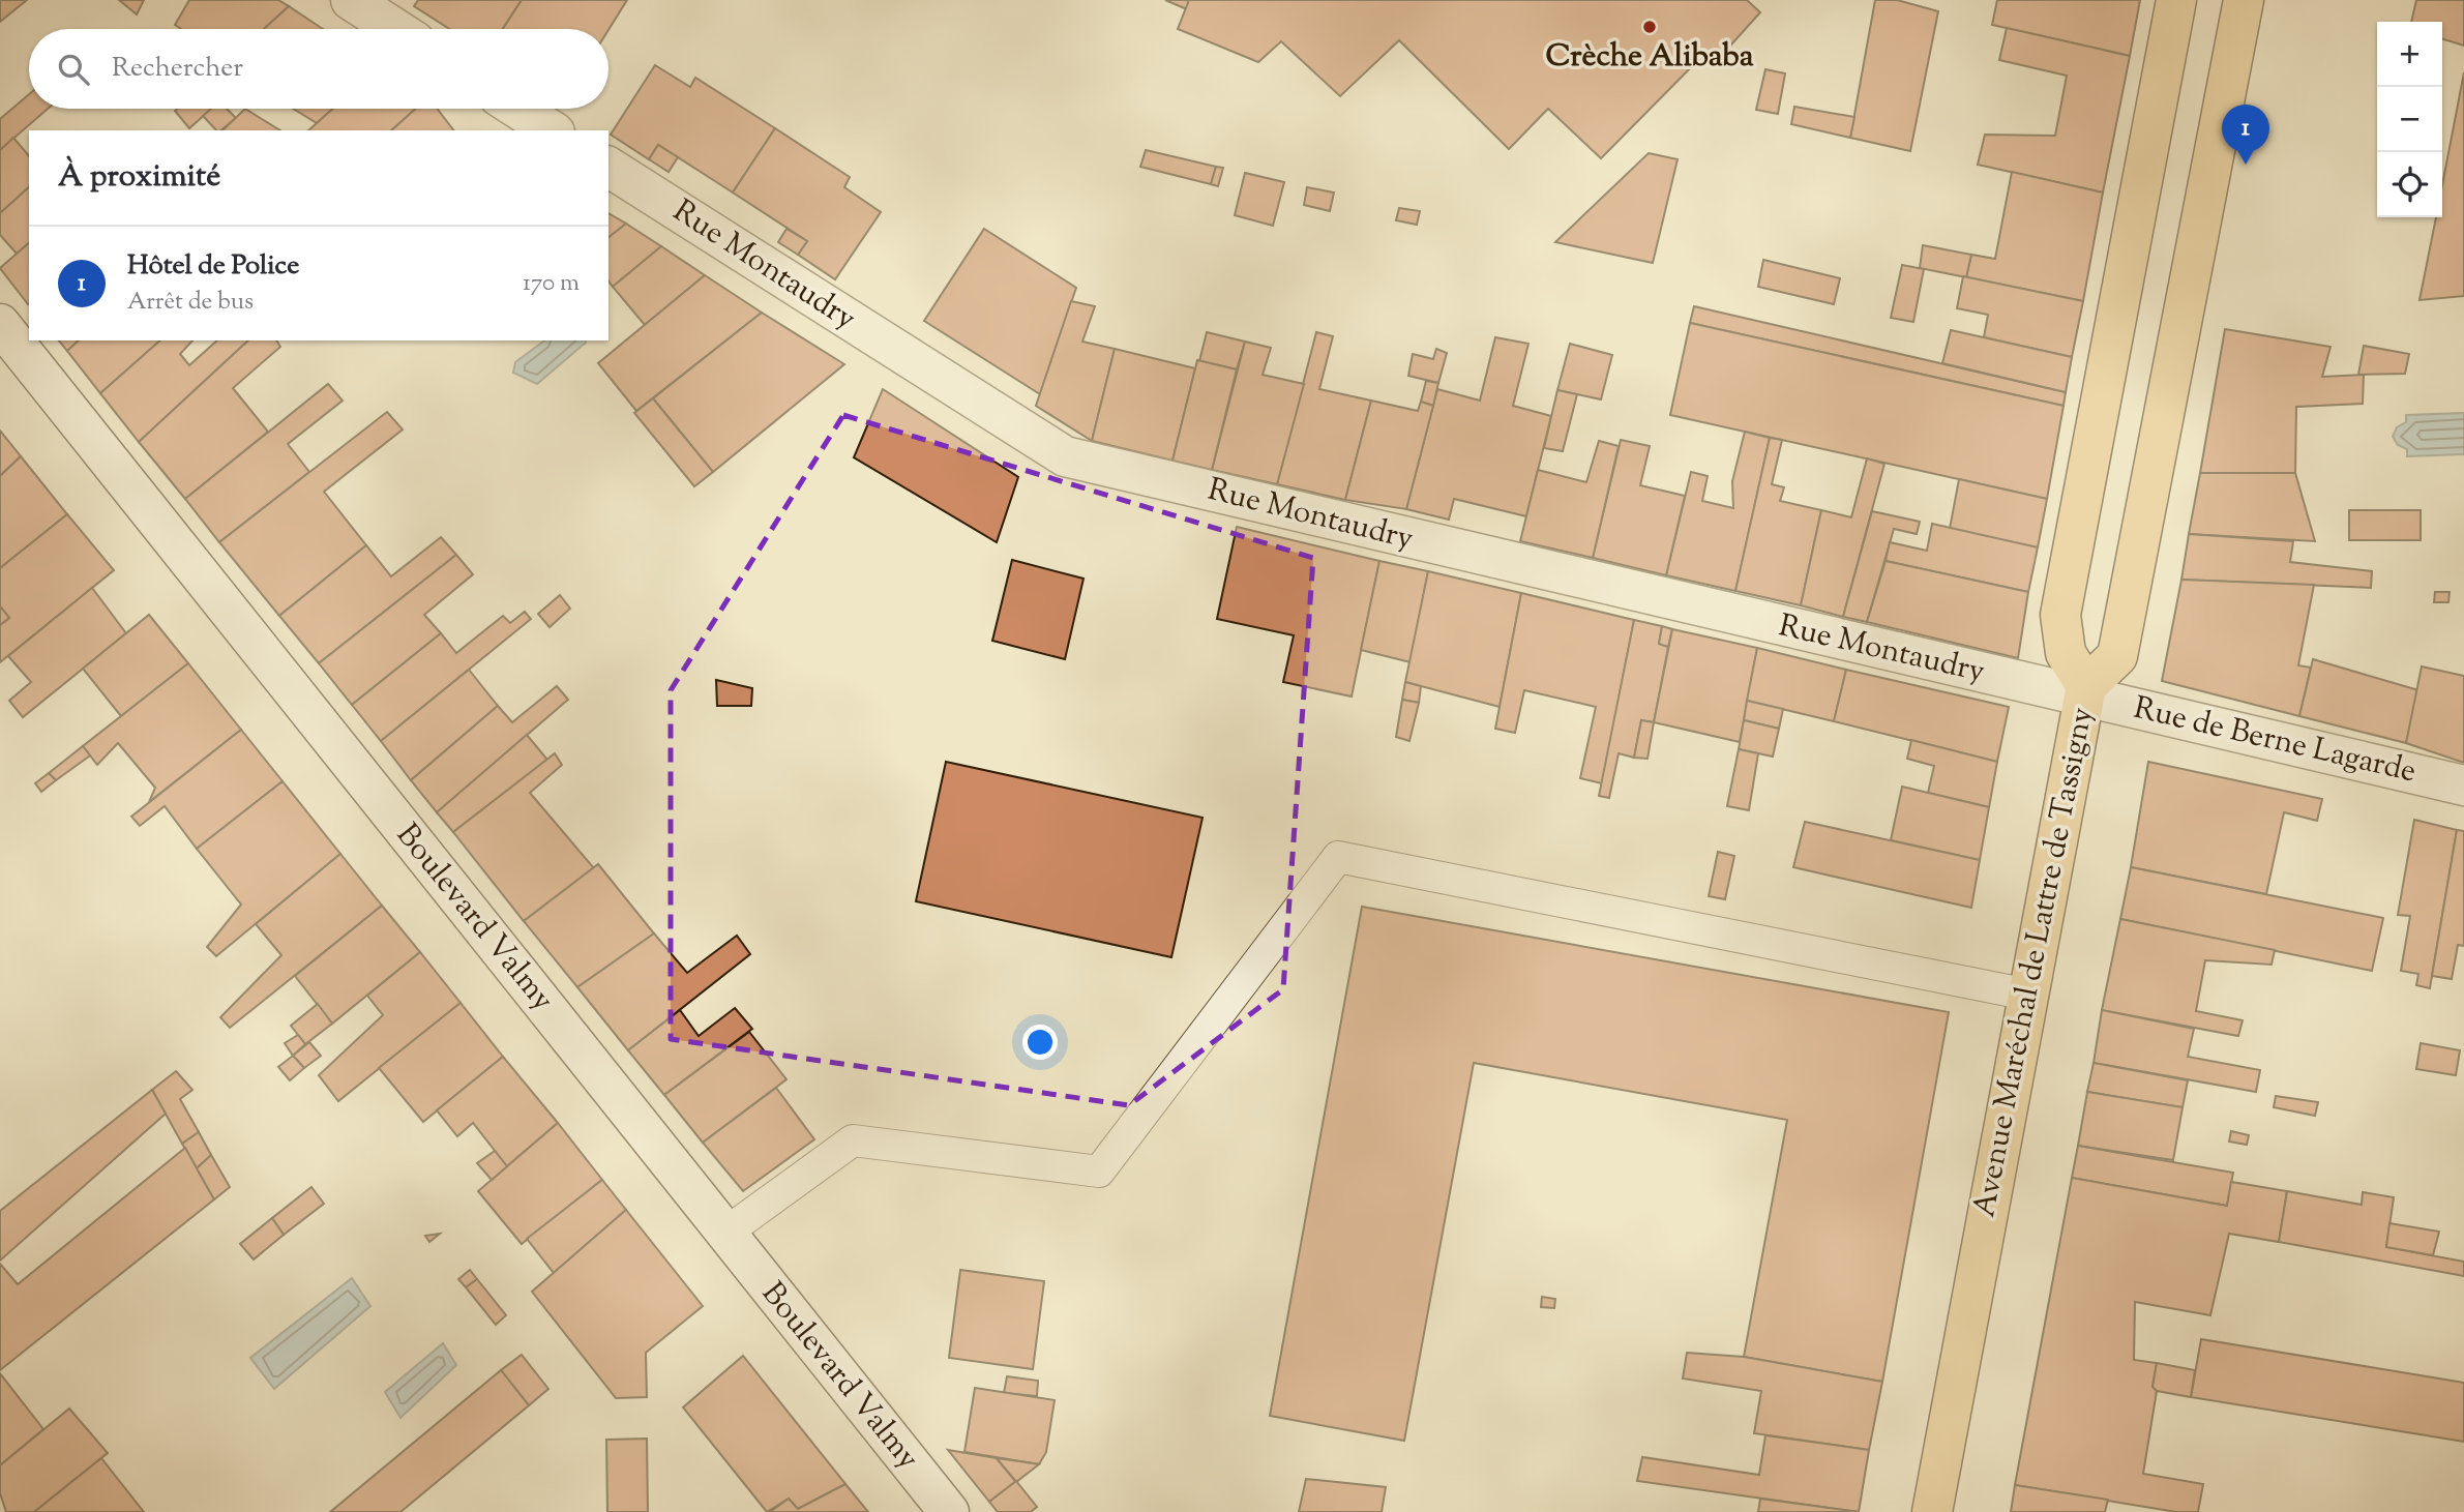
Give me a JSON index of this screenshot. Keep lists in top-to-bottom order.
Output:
{
  "streets": {
    "main road": ["Avenue Maréchal de Lattre de Tassigny"],
    "street": ["Rue Montaudry", "Rue de Berne Lagarde", "Boulevard Valmy"]
  },
  "crossings": [
    ["Rue Montaudry", "Rue de Berne Lagarde"],
    ["Rue Montaudry", "Avenue Maréchal de Lattre de Tassigny"],
    ["Rue de Berne Lagarde", "Avenue Maréchal de Lattre de Tassigny"]
  ],
  "places": ["Crèche Alibaba"],
  "page": {
    "map_buttons": ["+", "−"],
    "search": "Rechercher",
    "pins": "1",
    "heading": "À proximité",
    "list": [
      {
        "mark": "1",
        "name": "Hôtel de Police",
        "note": "Arrêt de bus",
        "value": "170 m"
      }
    ]
  }
}
